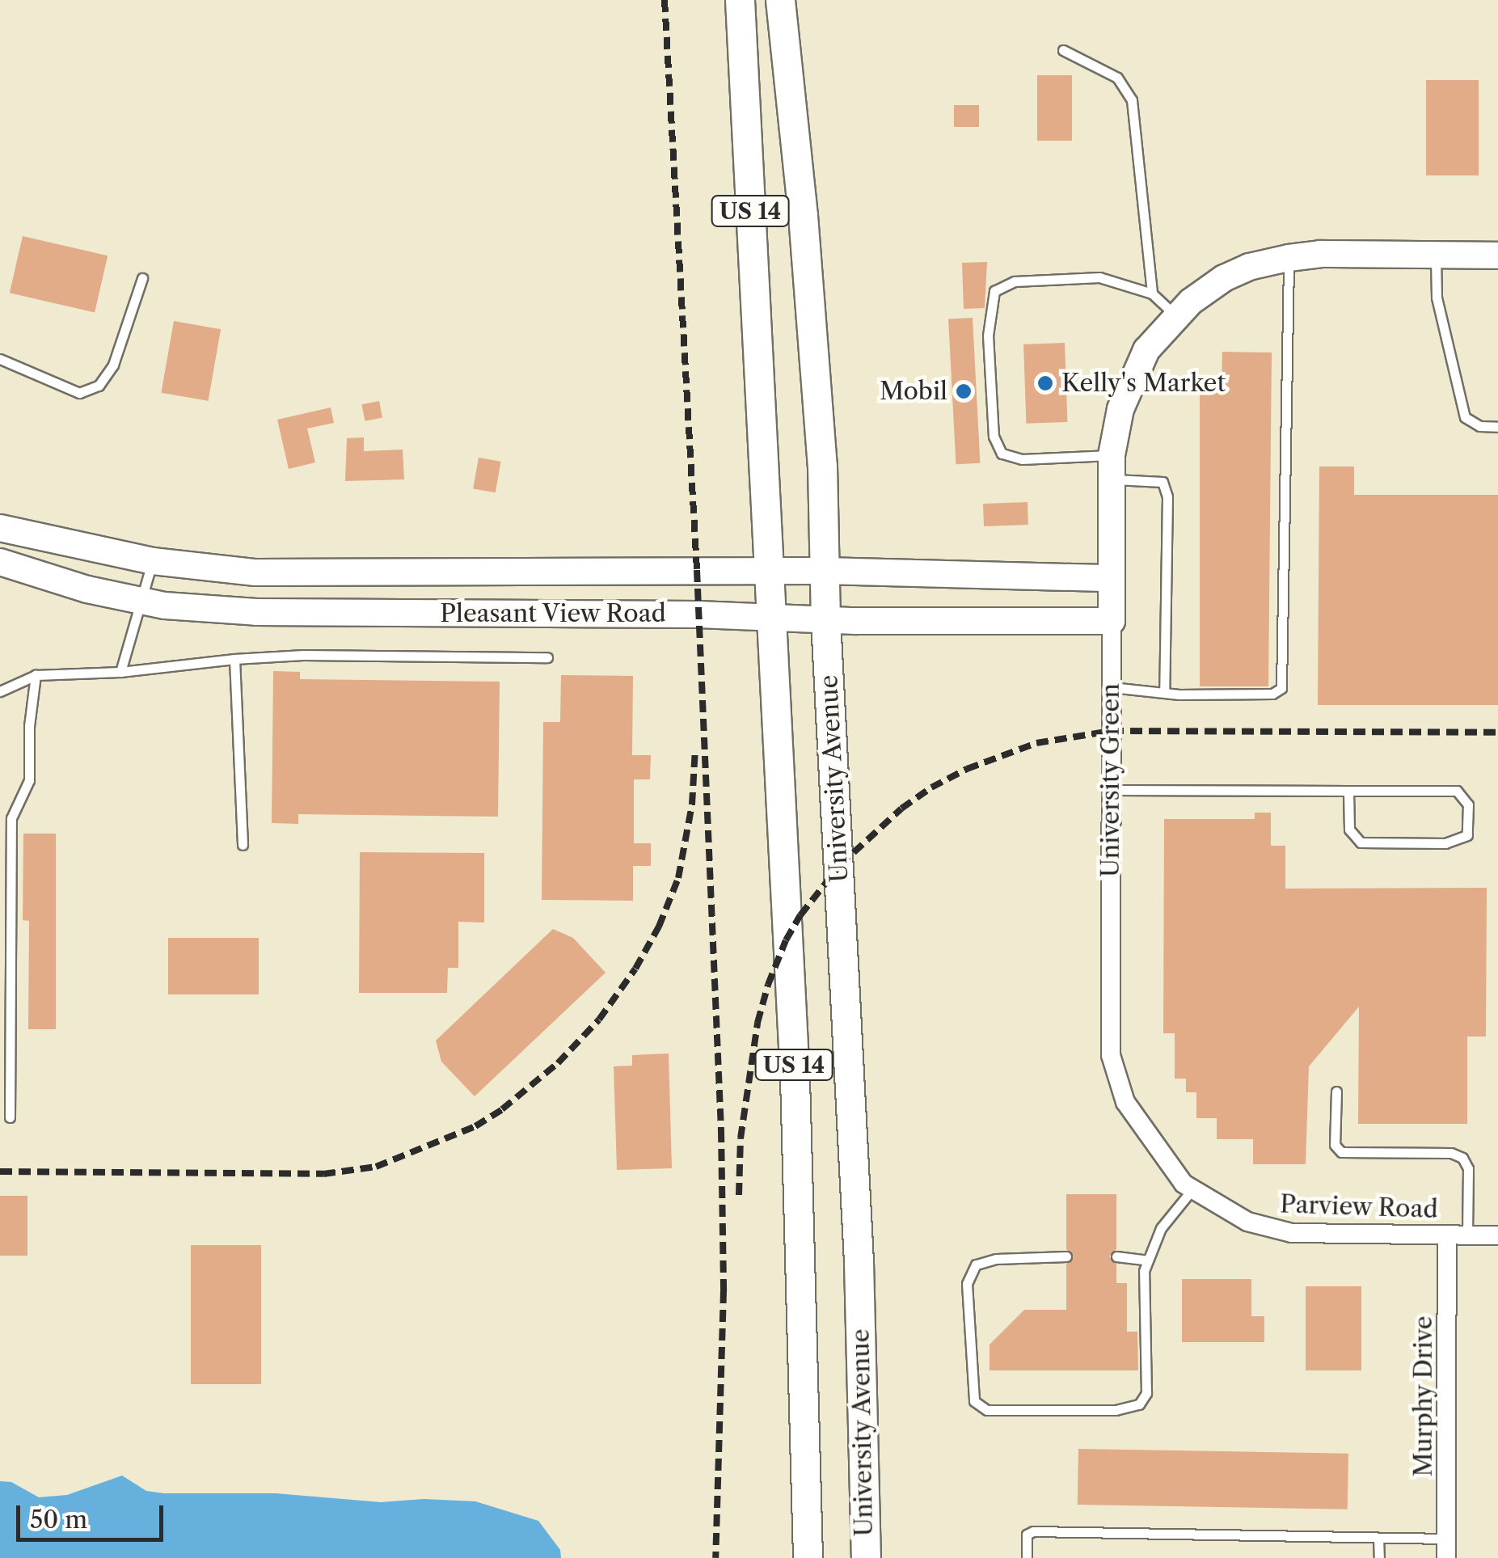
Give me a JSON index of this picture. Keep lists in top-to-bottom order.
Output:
{
  "streets": {
    "main road": [
      "US 14",
      "Pleasant View Road",
      "University Avenue",
      "University Green"
    ],
    "street": ["Parview Road", "Murphy Drive"]
  },
  "crossings": [
    ["US 14", "Pleasant View Road"],
    ["Pleasant View Road", "University Avenue"],
    ["Pleasant View Road", "University Green"],
    ["University Green", "Parview Road"],
    ["Parview Road", "Murphy Drive"]
  ],
  "places": ["Kelly's Market", "Mobil"],
  "scale_bar": "50 m"
}
